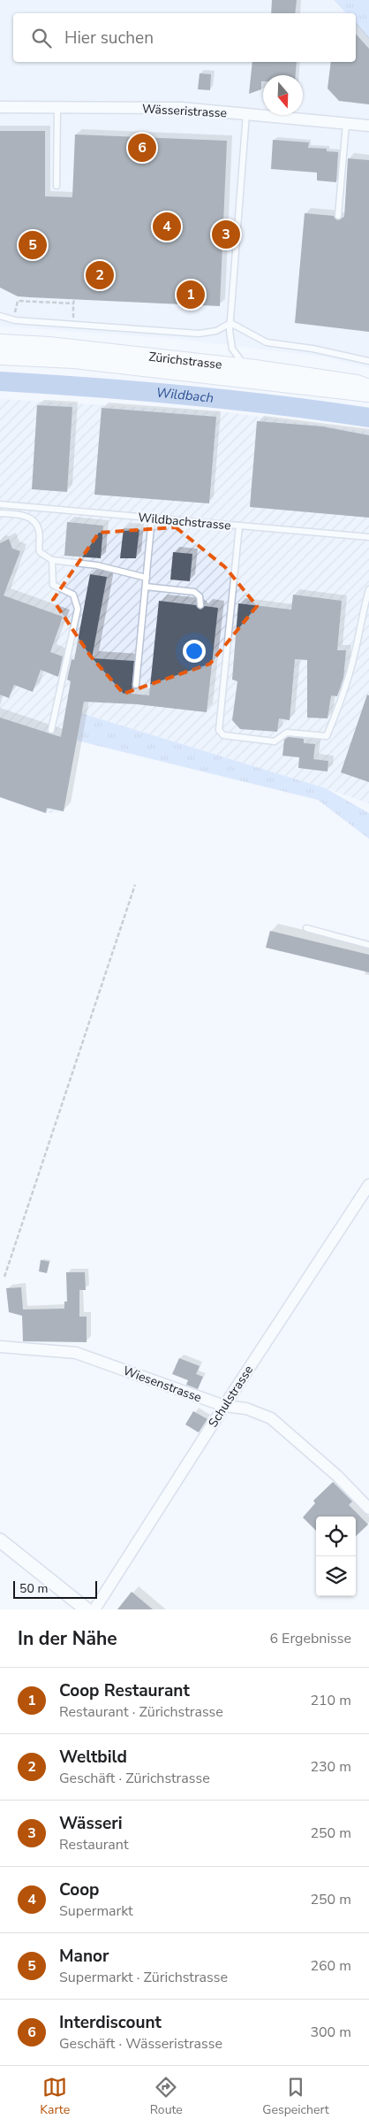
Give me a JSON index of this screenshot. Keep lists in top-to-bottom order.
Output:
{
  "streets": {
    "main road": ["Zürichstrasse"],
    "street": ["Wässeristrasse", "Wiesenstrasse", "Schulstrasse"],
    "lane": ["Wildbachstrasse"]
  },
  "crossings": [
    ["Wiesenstrasse", "Schulstrasse"]
  ],
  "water": ["Wildbach"],
  "scale_bar": "50 m",
  "north": "bottom",
  "page": {
    "search": "Hier suchen",
    "pins": [
      "6",
      "4",
      "3",
      "5",
      "2",
      "1"
    ],
    "scale": "50 m",
    "heading": ["In der Nähe", "6 Ergebnisse"],
    "list": [
      {
        "mark": "1",
        "name": "Coop Restaurant",
        "note": "Restaurant · Zürichstrasse",
        "value": "210 m"
      },
      {
        "mark": "2",
        "name": "Weltbild",
        "note": "Geschäft · Zürichstrasse",
        "value": "230 m"
      },
      {
        "mark": "3",
        "name": "Wässeri",
        "note": "Restaurant",
        "value": "250 m"
      },
      {
        "mark": "4",
        "name": "Coop",
        "note": "Supermarkt",
        "value": "250 m"
      },
      {
        "mark": "5",
        "name": "Manor",
        "note": "Supermarkt · Zürichstrasse",
        "value": "260 m"
      },
      {
        "mark": "6",
        "name": "Interdiscount",
        "note": "Geschäft · Wässeristrasse",
        "value": "300 m"
      }
    ],
    "nav": ["Karte", "Route", "Gespeichert"]
  }
}
